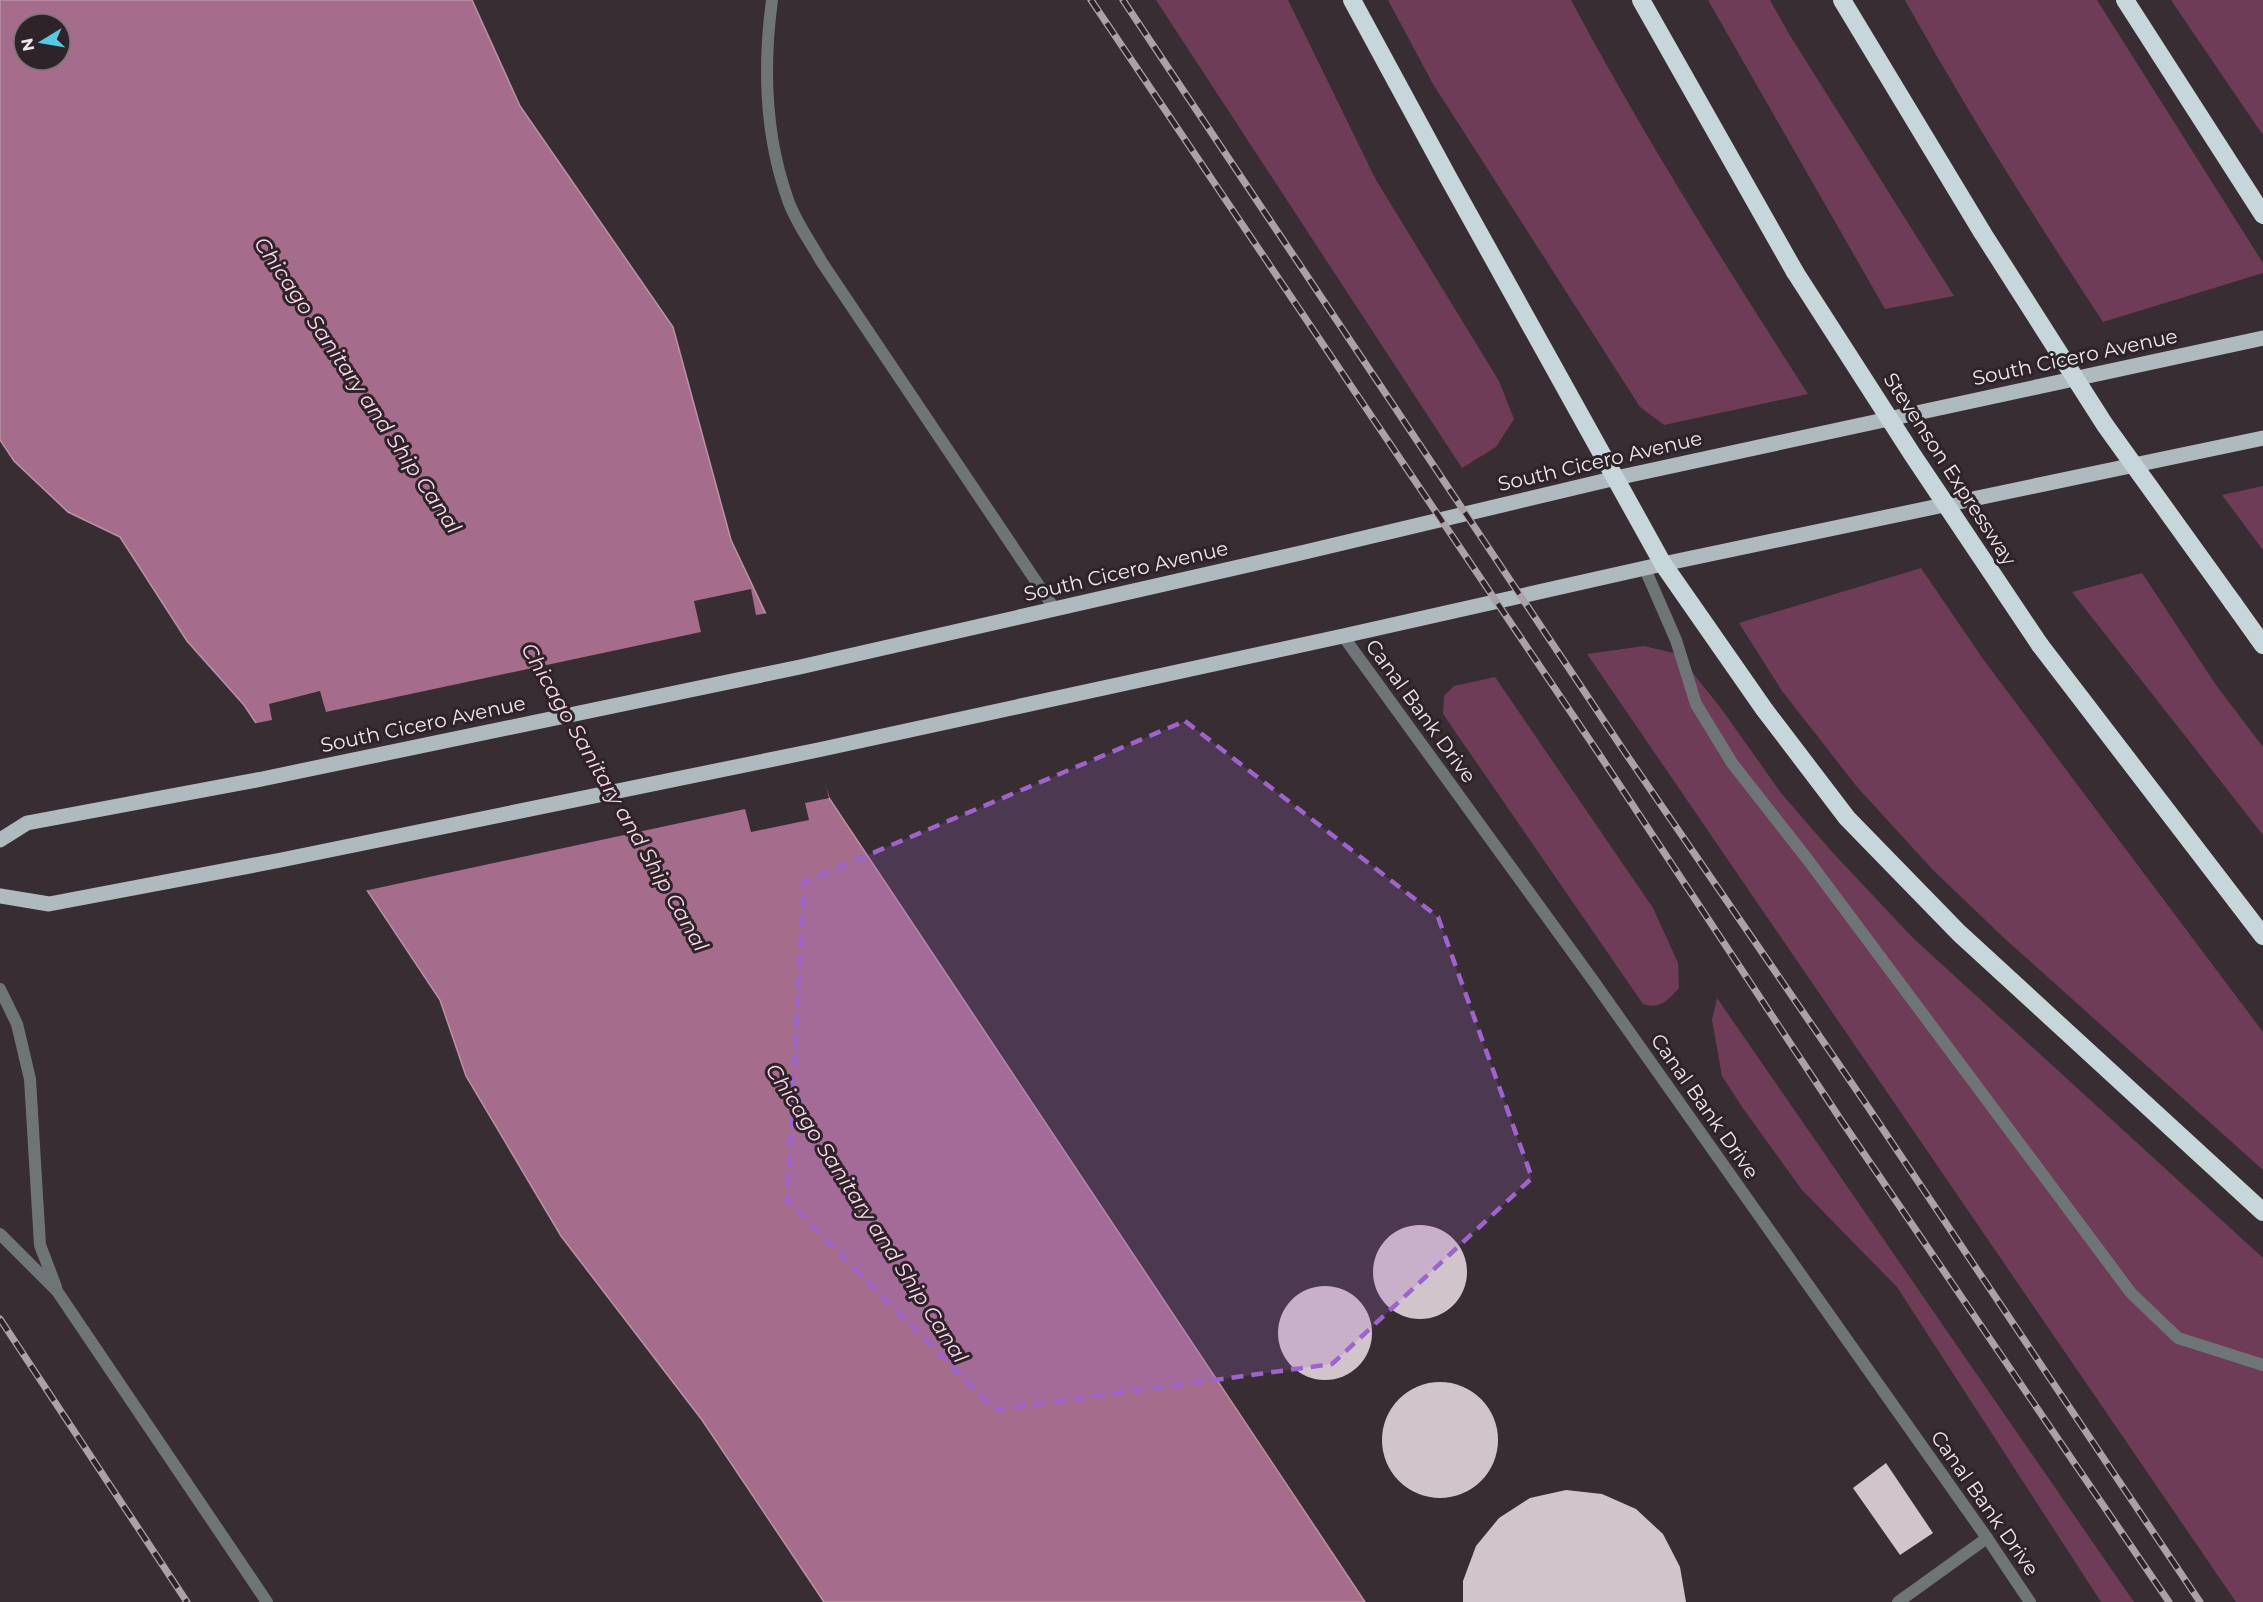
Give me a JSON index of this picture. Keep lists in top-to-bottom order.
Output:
{
  "streets": {
    "highway": ["Stevenson Expressway"],
    "main road": ["South Cicero Avenue"],
    "lane": ["Canal Bank Drive"]
  },
  "water": ["Chicago Sanitary and Ship Canal"],
  "north": "left"
}
